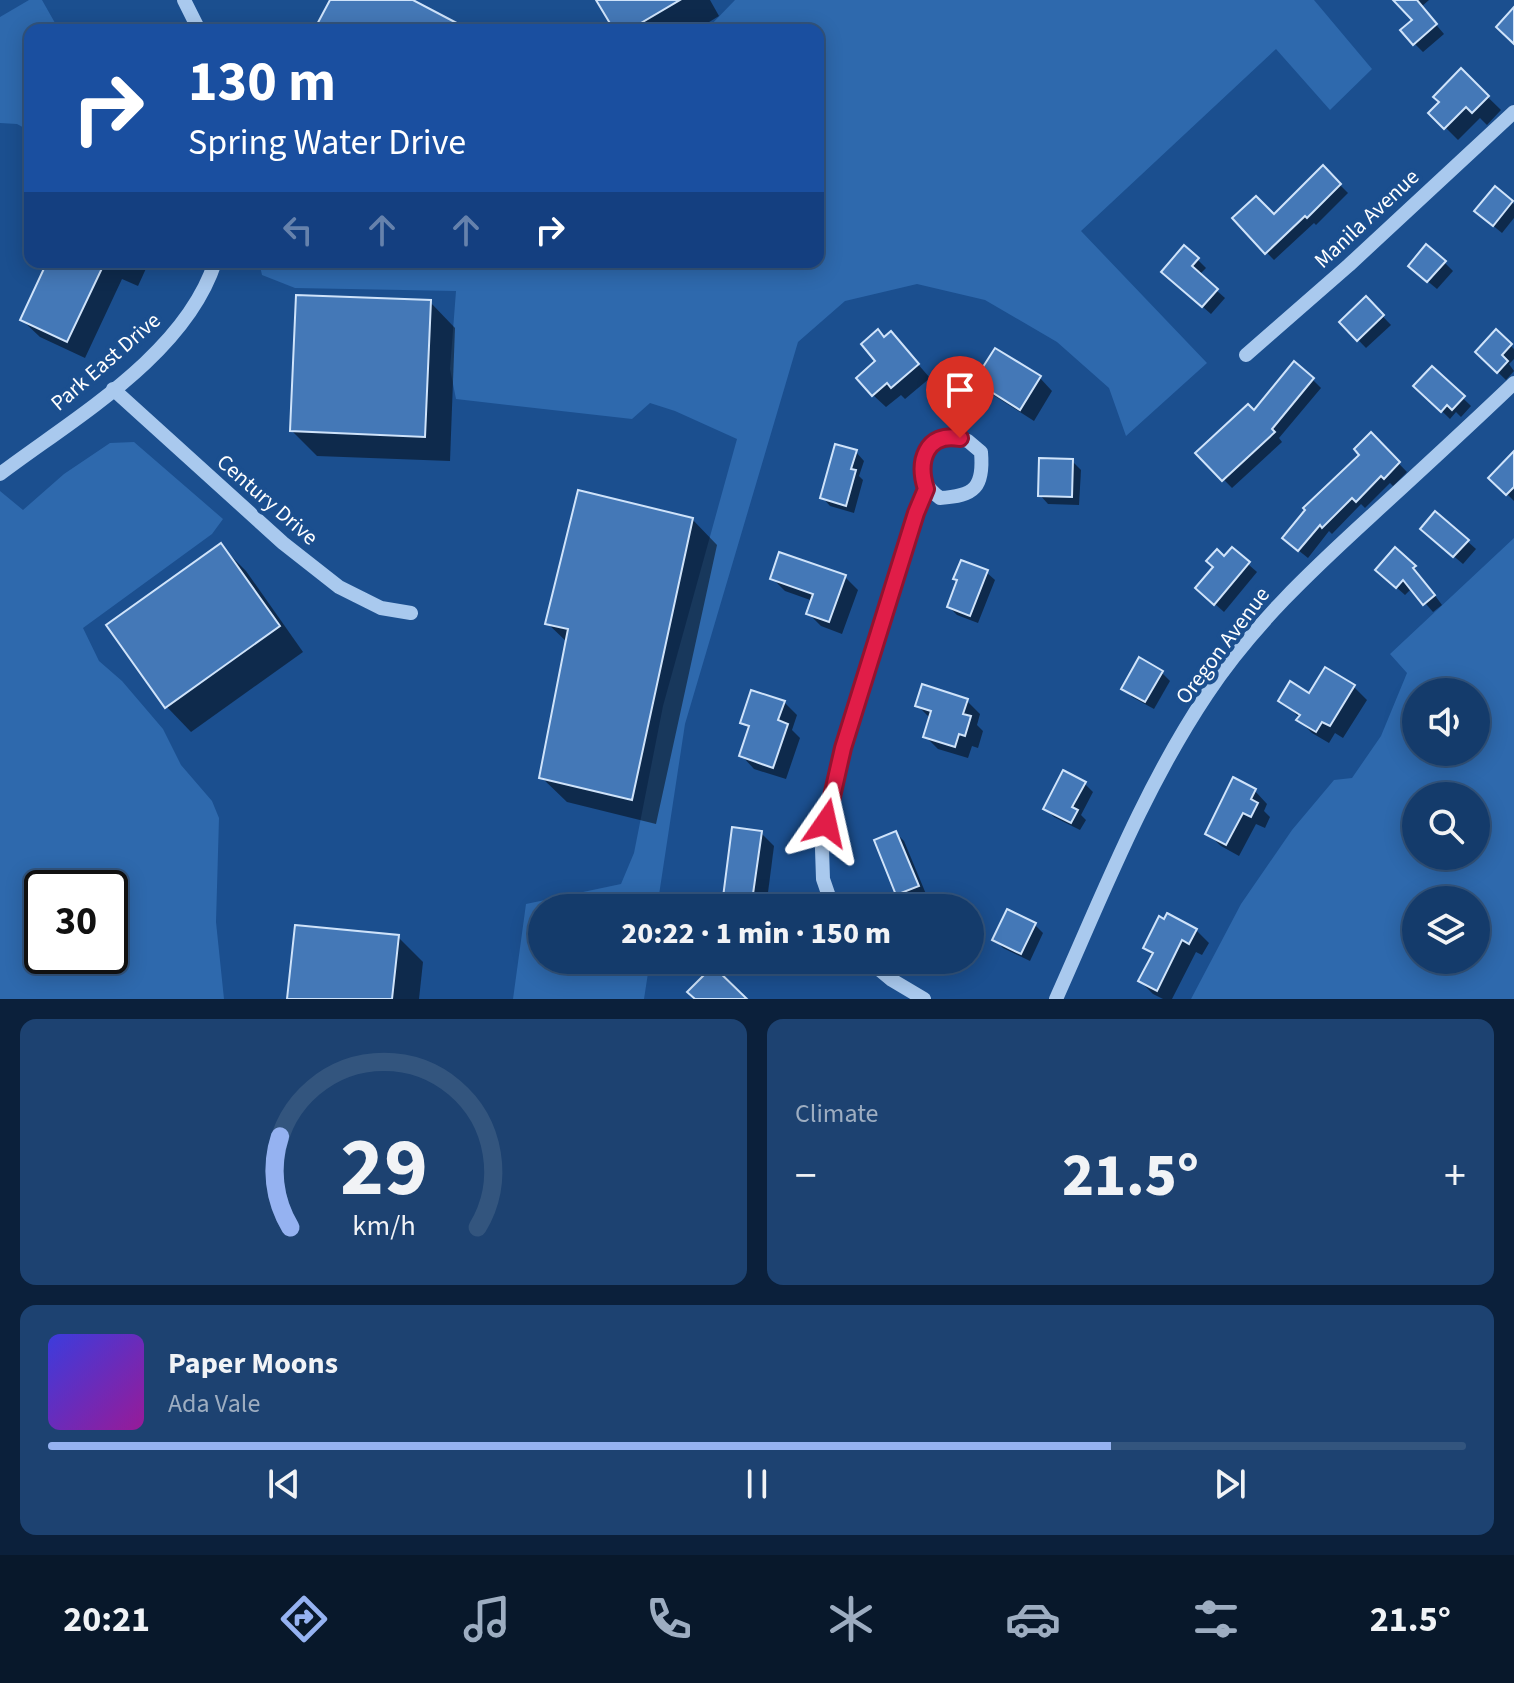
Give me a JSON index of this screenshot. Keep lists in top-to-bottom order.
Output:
{
  "streets": {
    "street": [
      "Manila Avenue",
      "Park East Drive",
      "Century Drive",
      "Oregon Avenue"
    ]
  },
  "crossings": [
    ["Park East Drive", "Century Drive"]
  ],
  "page": {
    "turn": ["130 m", "Spring Water Drive"],
    "limit": "30",
    "trip": "20:22 · 1 min · 150 m",
    "tile": "Climate",
    "heat": ["−", "21.5°", "+"],
    "song": ["Paper Moons", "Ada Vale"],
    "tabs": ["20:21", "21.5°"],
    "gauge": ["29", "km/h"]
  }
}
